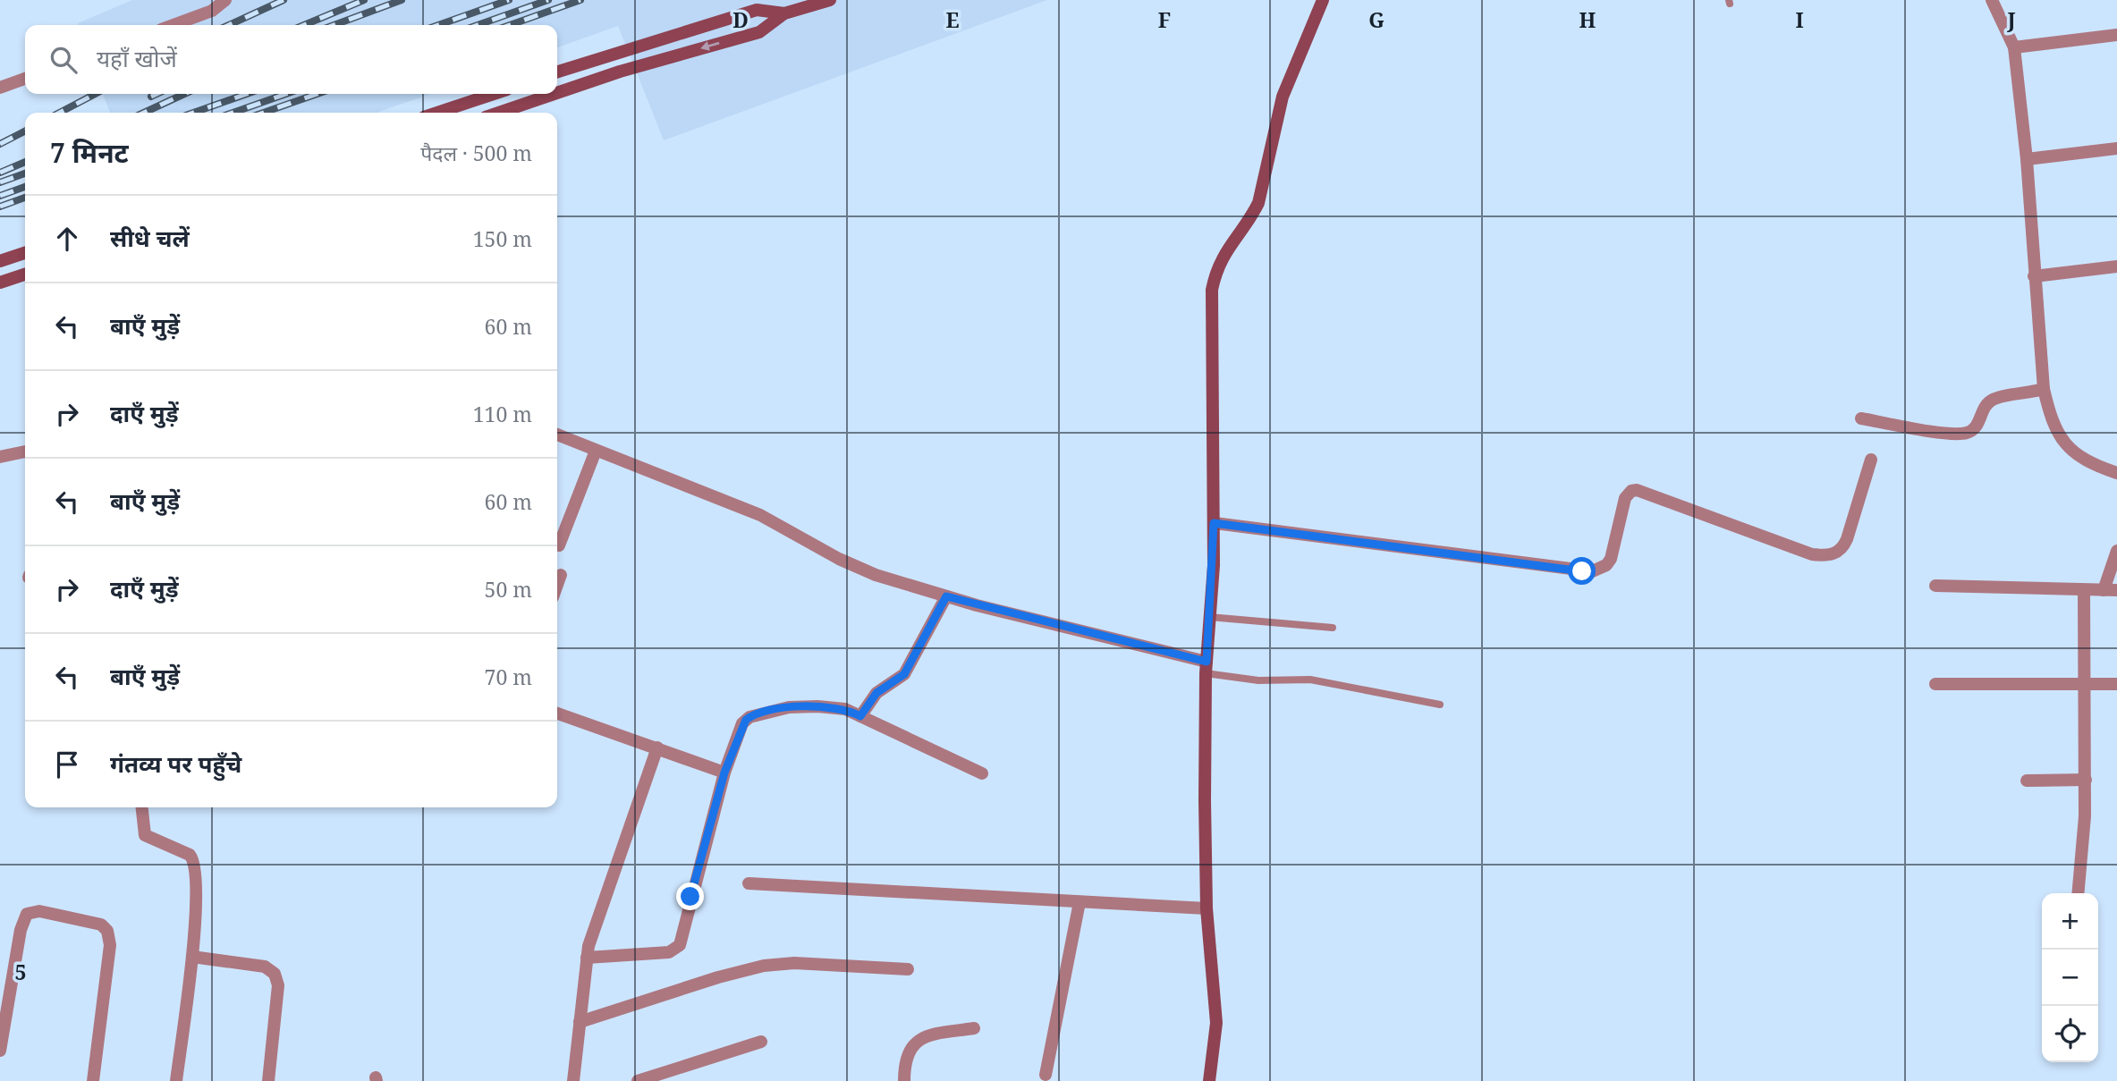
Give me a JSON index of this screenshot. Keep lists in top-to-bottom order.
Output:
{
  "page": {
    "search": "यहाँ खोजें",
    "heading": ["7 मिनट", "पैदल · 500 m"],
    "list": [
      ["सीधे चलें", "150 m"],
      ["बाएँ मुड़ें", "60 m"],
      ["दाएँ मुड़ें", "110 m"],
      ["बाएँ मुड़ें", "60 m"],
      ["दाएँ मुड़ें", "50 m"],
      ["बाएँ मुड़ें", "70 m"],
      "गंतव्य पर पहुँचे"
    ],
    "map_buttons": ["+", "−"]
  },
  "grid": {
    "columns": [
      "D",
      "E",
      "F",
      "G",
      "H",
      "I",
      "J"
    ],
    "rows": ["5"]
  }
}
